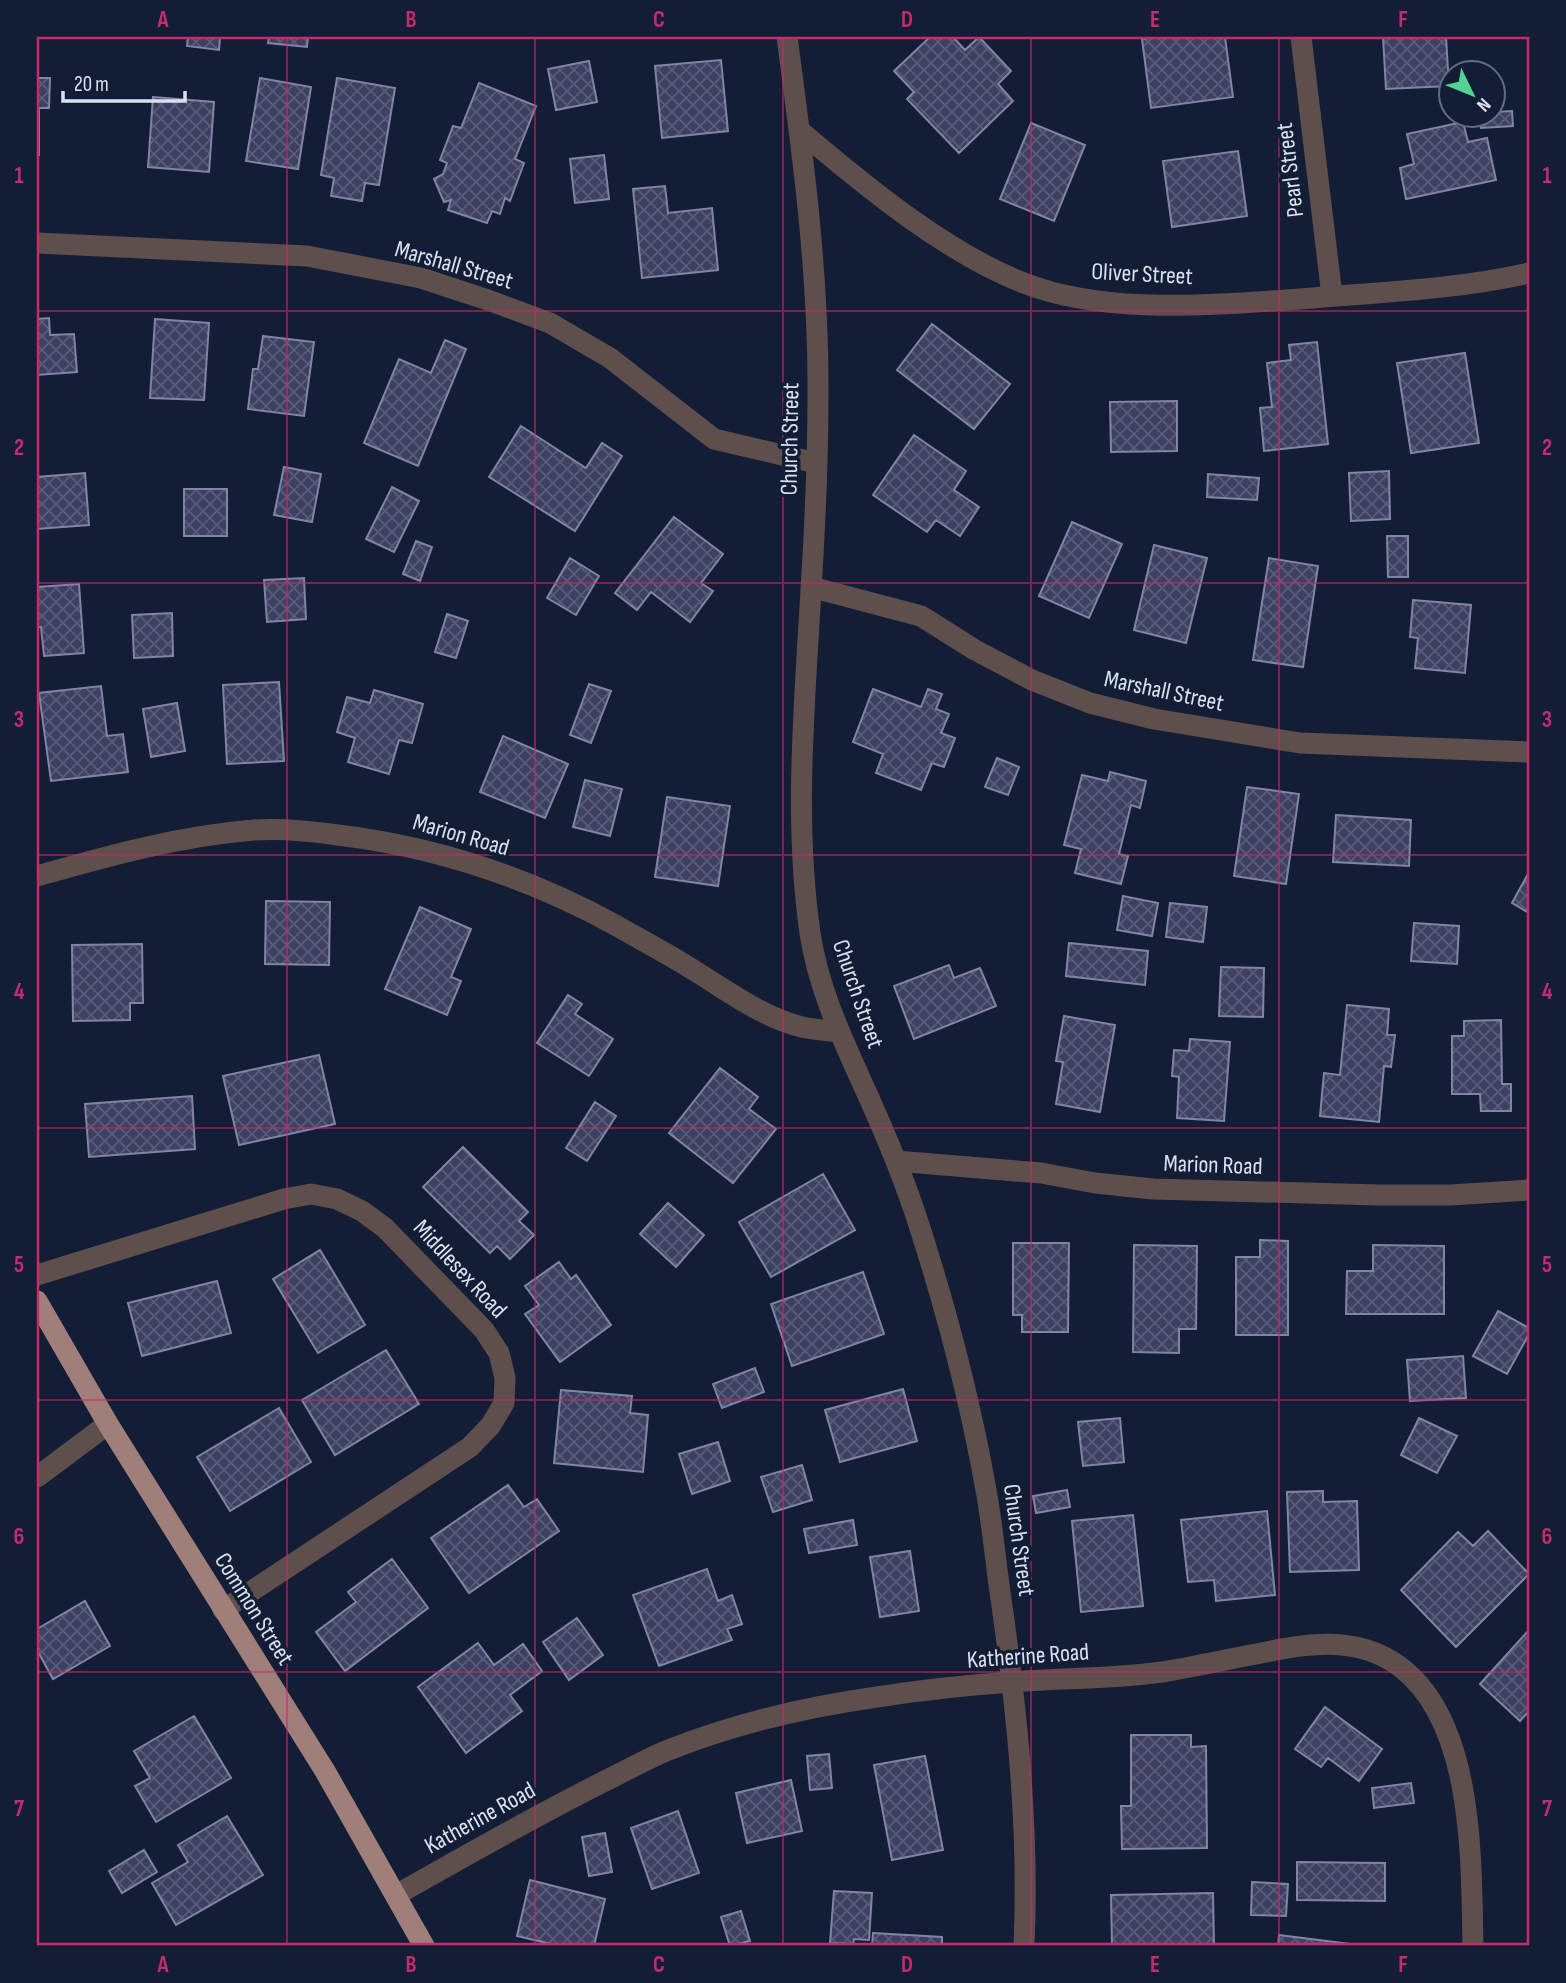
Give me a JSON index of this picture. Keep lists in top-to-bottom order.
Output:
{
  "streets": {
    "main road": ["Common Street"],
    "street": [
      "Pearl Street",
      "Marshall Street",
      "Oliver Street",
      "Church Street",
      "Marion Road",
      "Middlesex Road",
      "Katherine Road"
    ]
  },
  "crossings": [
    ["Pearl Street", "Oliver Street"],
    ["Marshall Street", "Church Street"],
    ["Oliver Street", "Church Street"],
    ["Church Street", "Marion Road"],
    ["Church Street", "Katherine Road"],
    ["Middlesex Road", "Common Street"],
    ["Common Street", "Katherine Road"]
  ],
  "scale_bar": "20 m",
  "north": "bottom right",
  "grid": {
    "columns": [
      "A",
      "B",
      "C",
      "D",
      "E",
      "F"
    ],
    "rows": [
      "1",
      "2",
      "3",
      "4",
      "5",
      "6",
      "7"
    ]
  }
}
